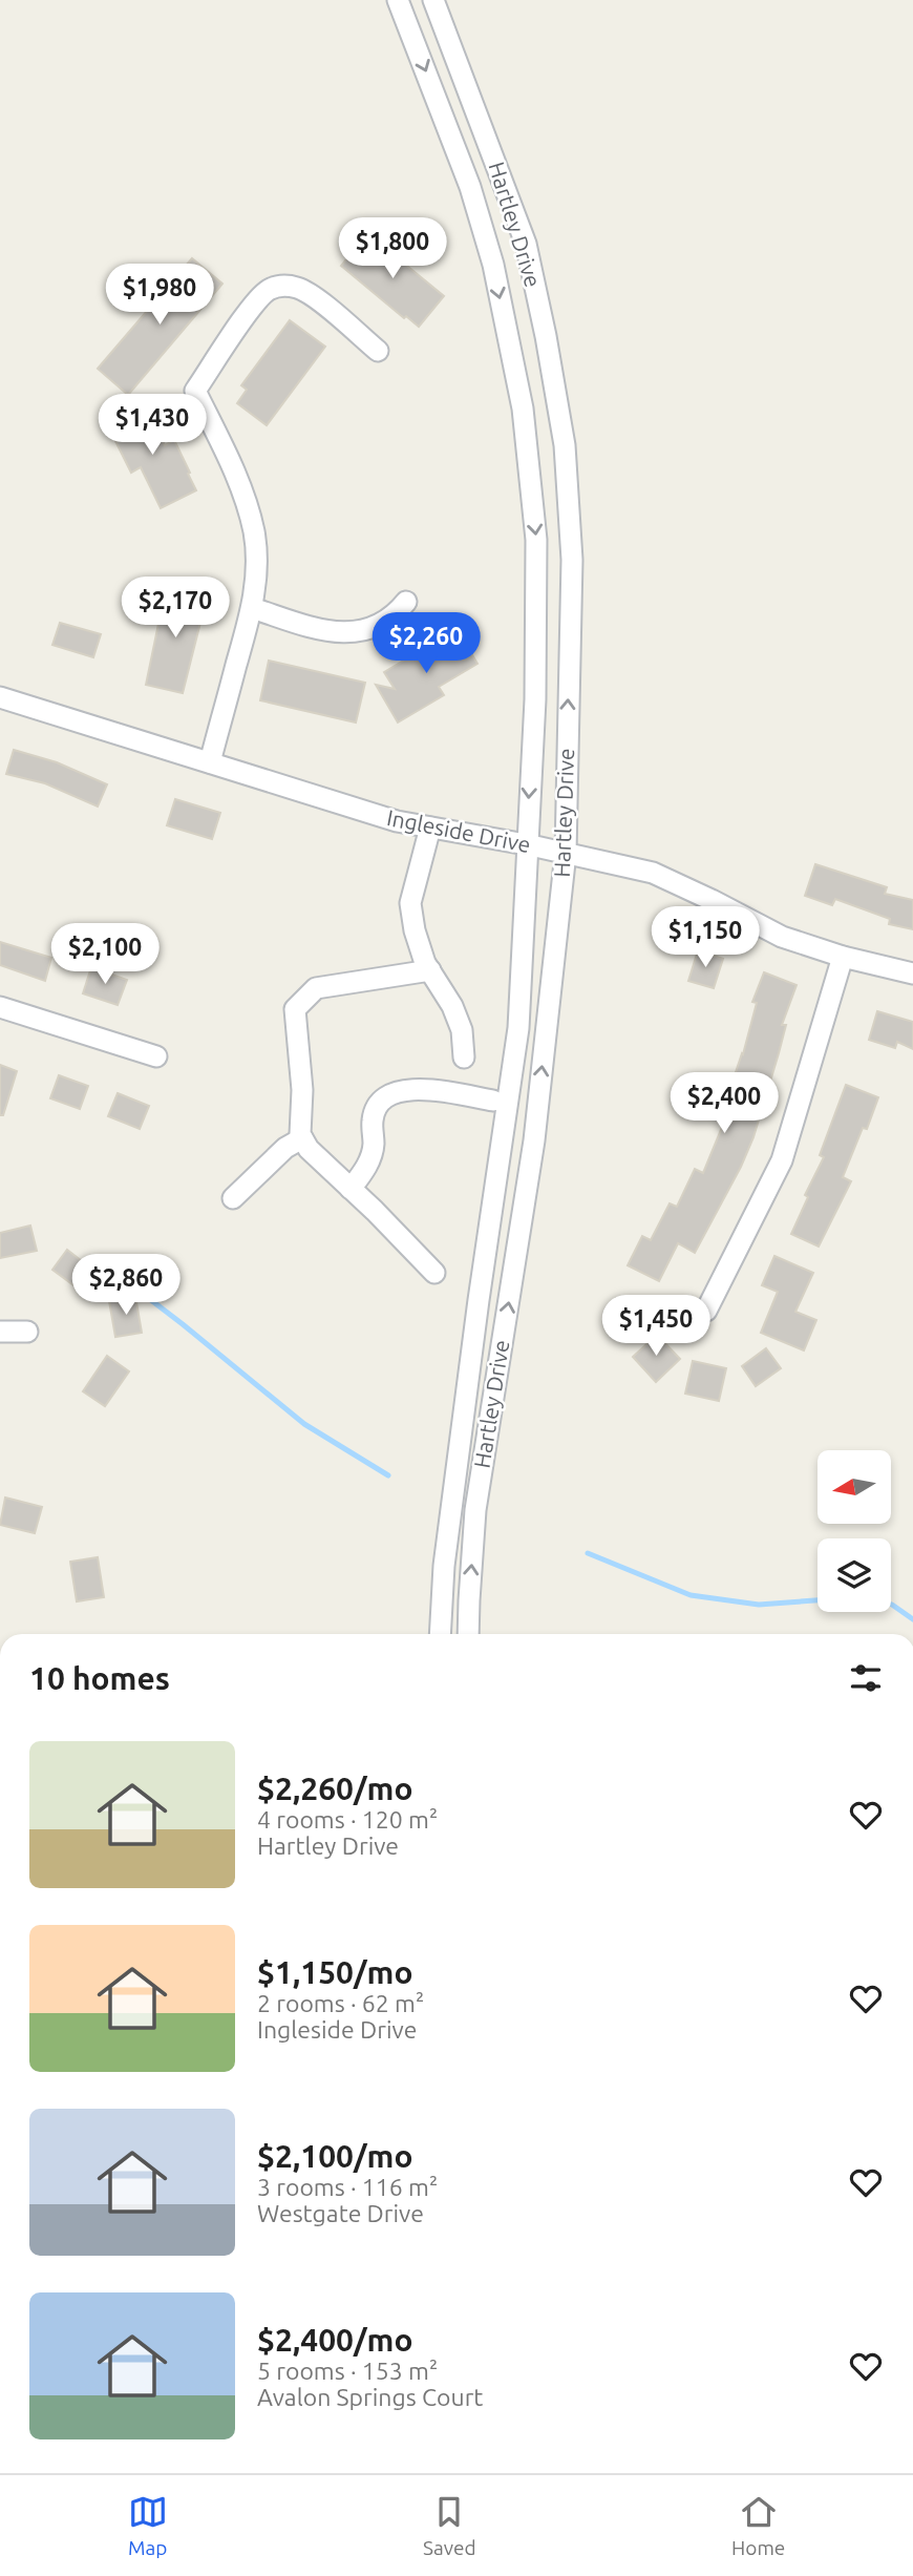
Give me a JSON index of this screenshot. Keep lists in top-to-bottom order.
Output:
{
  "streets": {
    "street": ["Hartley Drive", "Ingleside Drive"]
  },
  "crossings": [
    ["Hartley Drive", "Ingleside Drive"]
  ],
  "north": "left",
  "page": {
    "price": [
      "$1,800",
      "$1,980",
      "$1,430",
      "$2,170",
      "$2,260",
      "$1,150",
      "$2,100",
      "$2,400",
      "$2,860",
      "$1,450"
    ],
    "heading": "10 homes",
    "list": [
      {
        "name": "$2,260/mo",
        "note": "4 rooms · 120 m² · Hartley Drive"
      },
      {
        "name": "$1,150/mo",
        "note": "2 rooms · 62 m² · Ingleside Drive"
      },
      {
        "name": "$2,100/mo",
        "note": "3 rooms · 116 m² · Westgate Drive"
      },
      {
        "name": "$2,400/mo",
        "note": "5 rooms · 153 m² · Avalon Springs Court"
      }
    ],
    "tabs": ["Map", "Saved", "Home"]
  }
}
